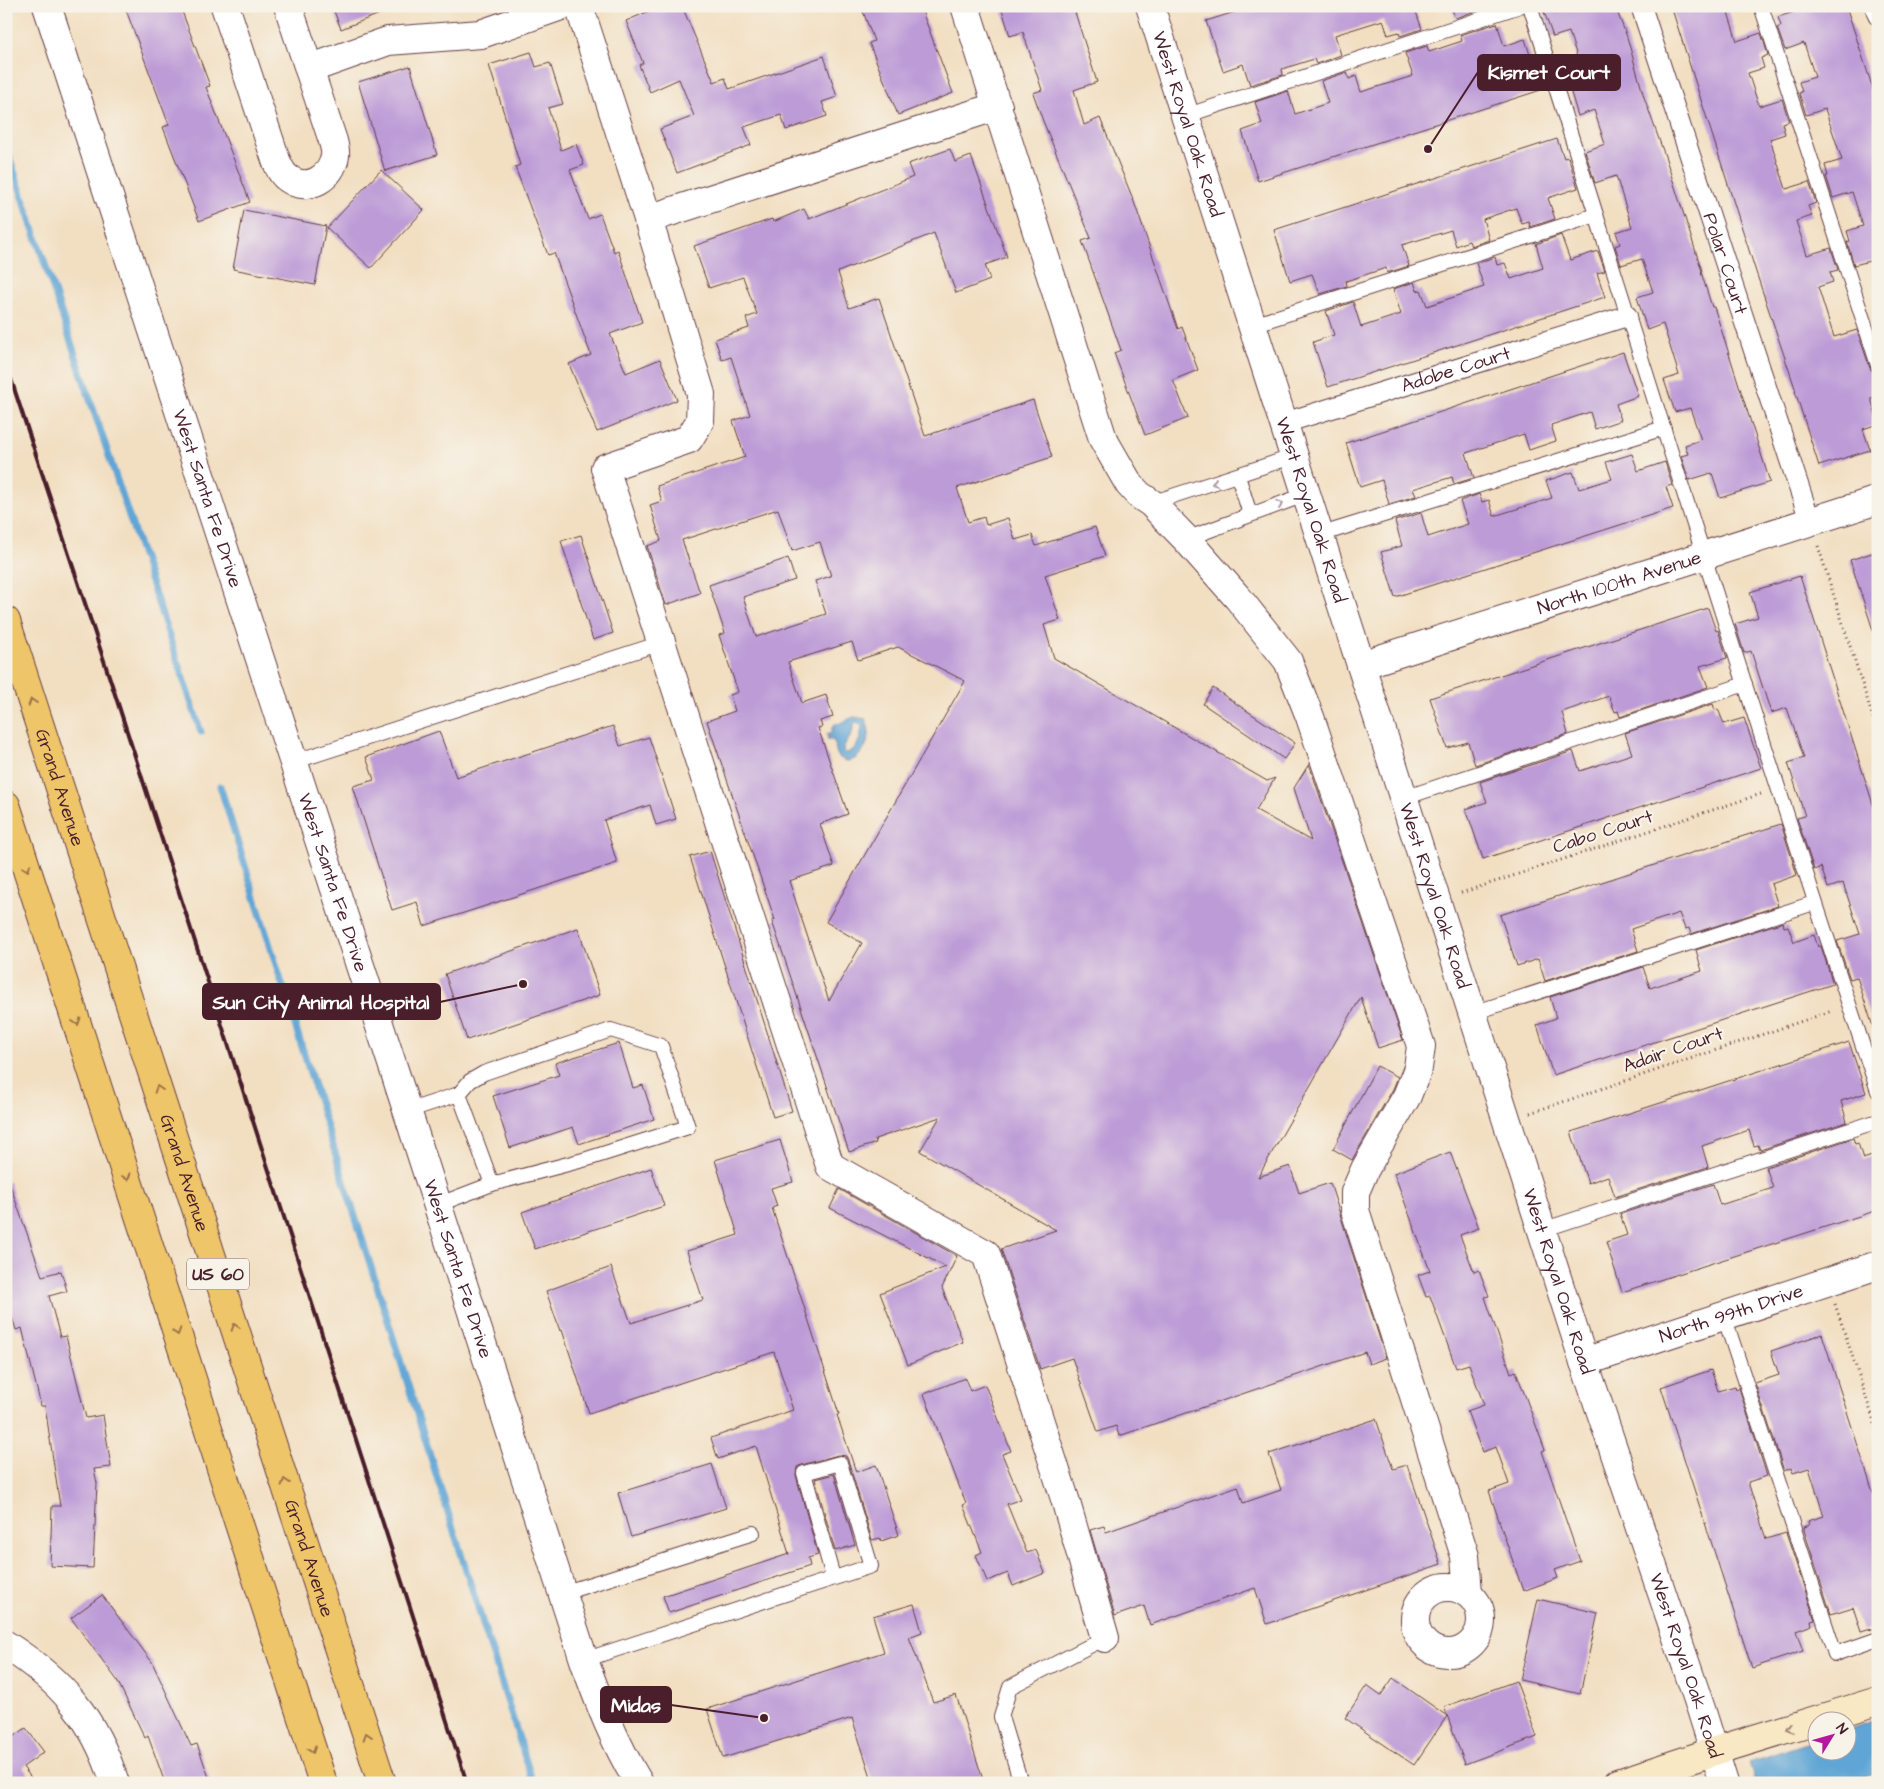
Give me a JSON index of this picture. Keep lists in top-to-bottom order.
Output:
{
  "streets": {
    "highway": ["Grand Avenue", "US 60"],
    "street": [
      "West Royal Oak Road",
      "Polar Court",
      "Adobe Court",
      "West Santa Fe Drive",
      "North 100th Avenue",
      "North 99th Drive"
    ],
    "path": ["Cabo Court", "Adair Court"]
  },
  "crossings": [
    ["West Royal Oak Road", "Adobe Court"],
    ["West Royal Oak Road", "North 100th Avenue"],
    ["West Royal Oak Road", "Cabo Court"],
    ["West Royal Oak Road", "Adair Court"],
    ["West Royal Oak Road", "North 99th Drive"],
    ["Polar Court", "North 100th Avenue"]
  ],
  "places": ["Kismet Court", "Sun City Animal Hospital", "Midas"],
  "north": "top right"
}
